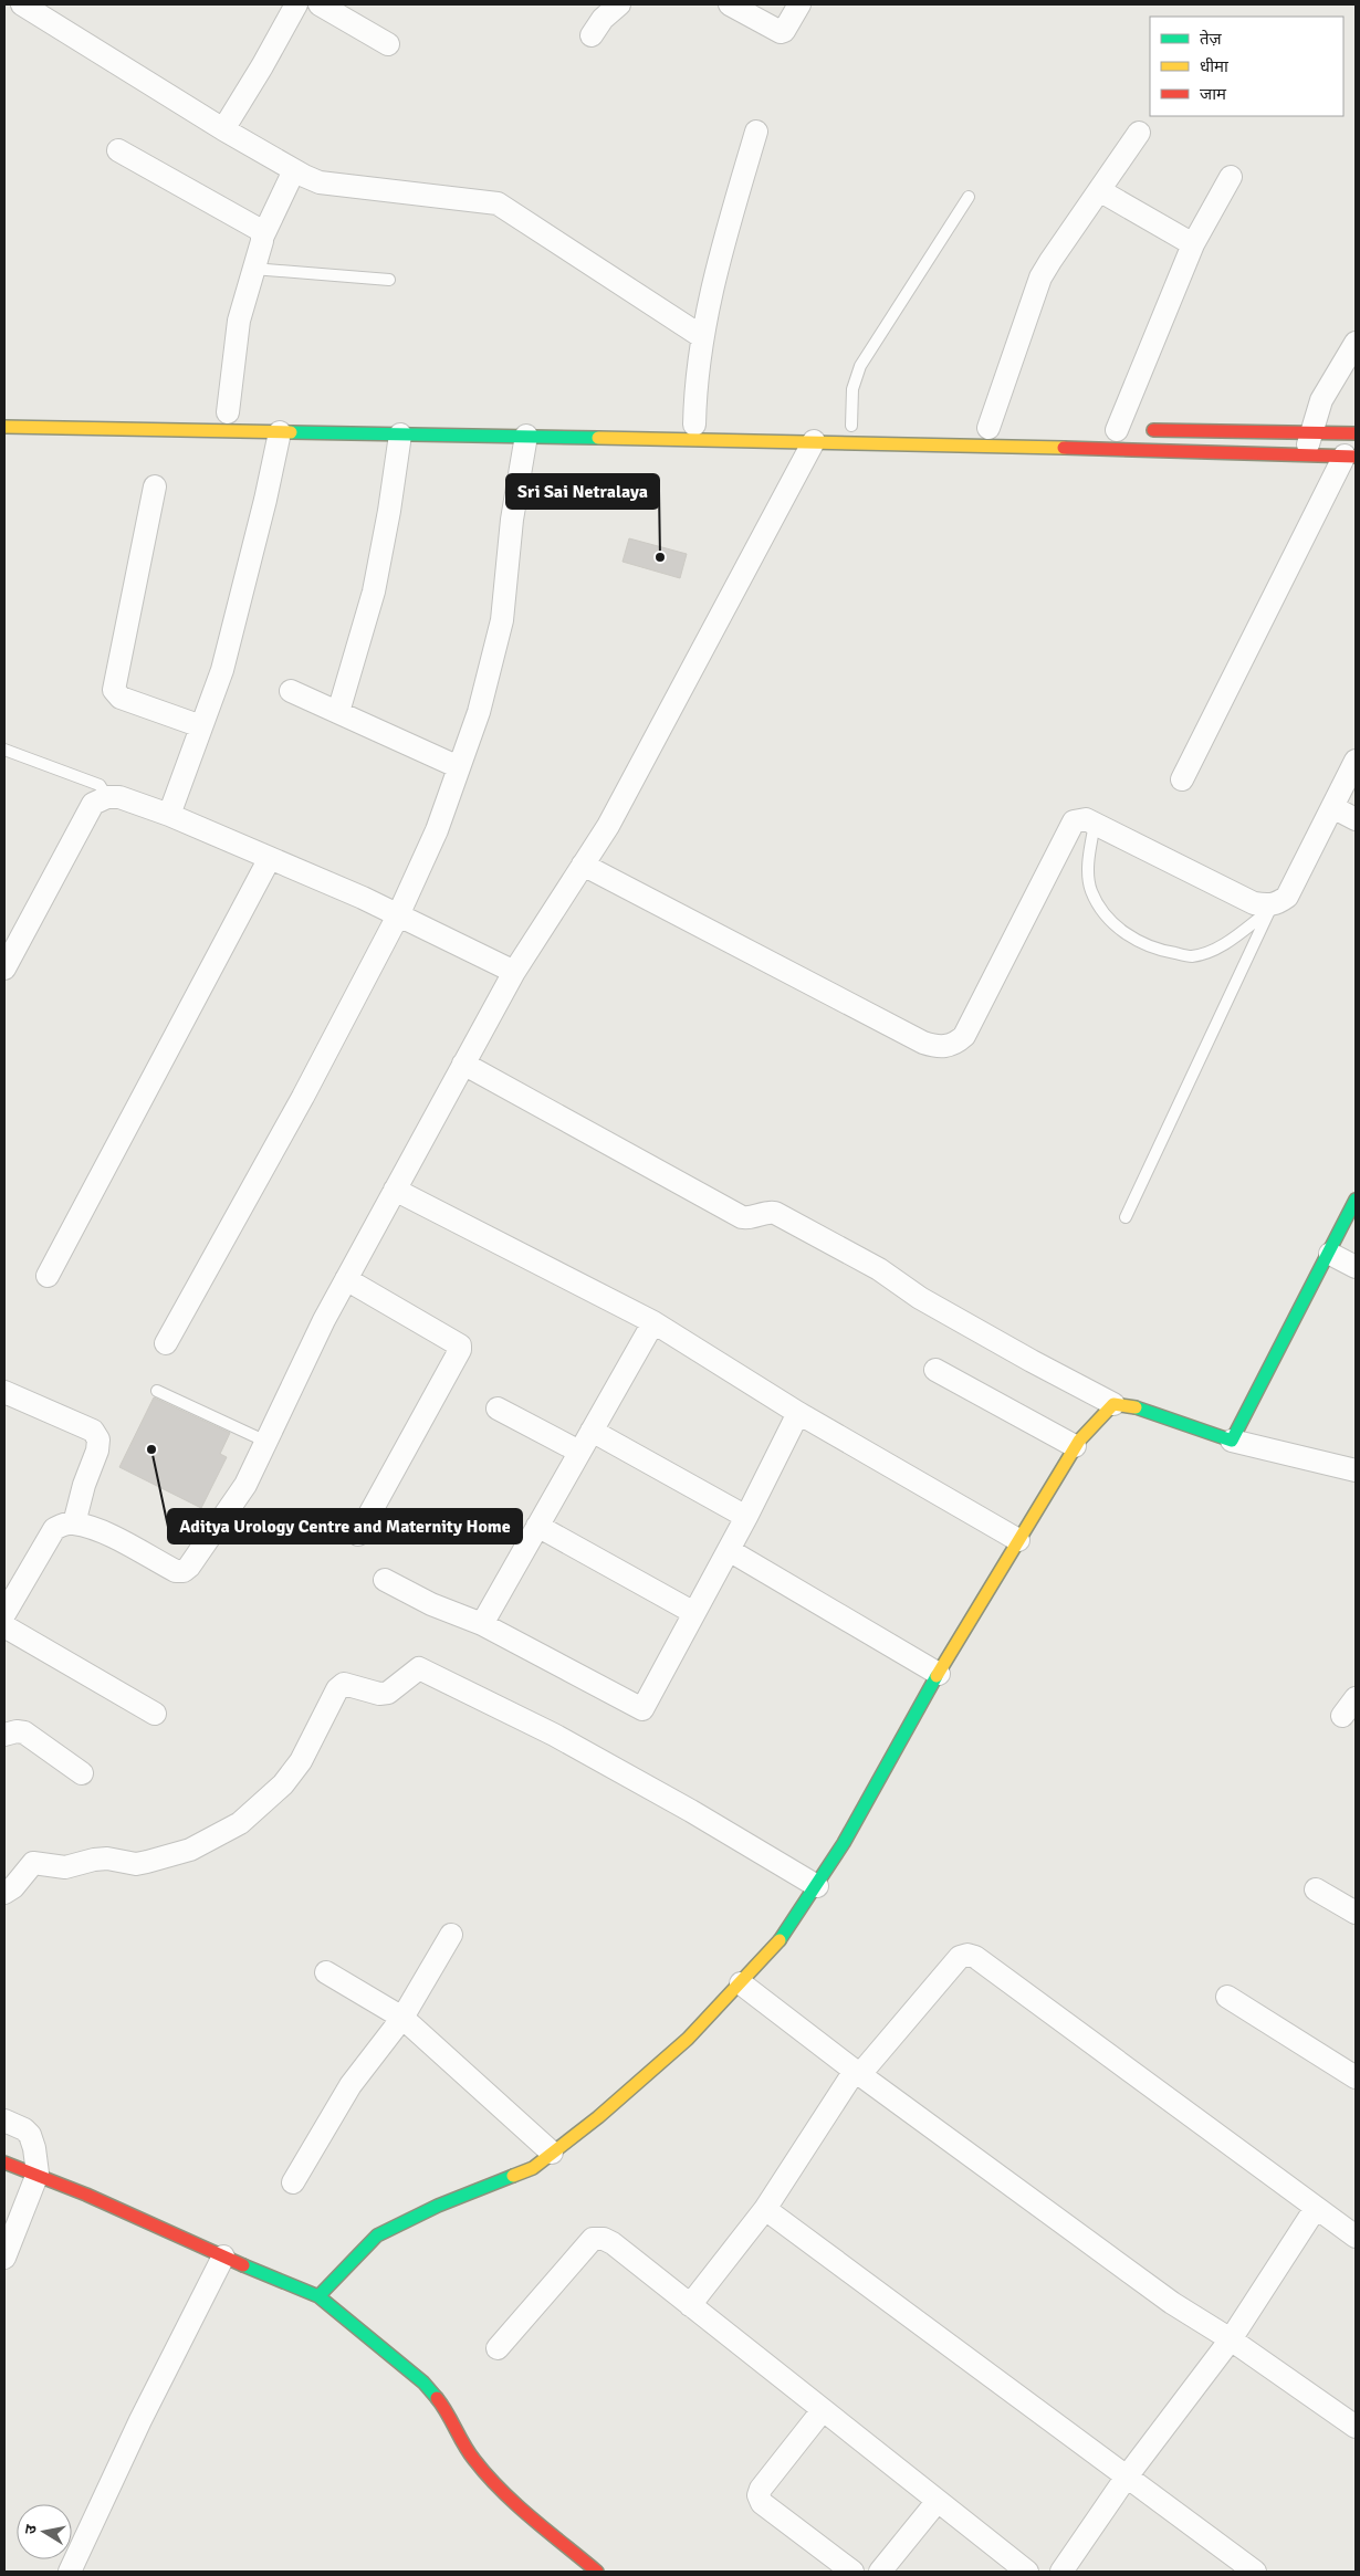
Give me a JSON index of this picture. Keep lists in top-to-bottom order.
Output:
{
  "places": ["Sri Sai Netralaya", "Aditya Urology Centre and Maternity Home"],
  "legend": ["तेज़", "धीमा", "जाम"],
  "north": "left"
}
